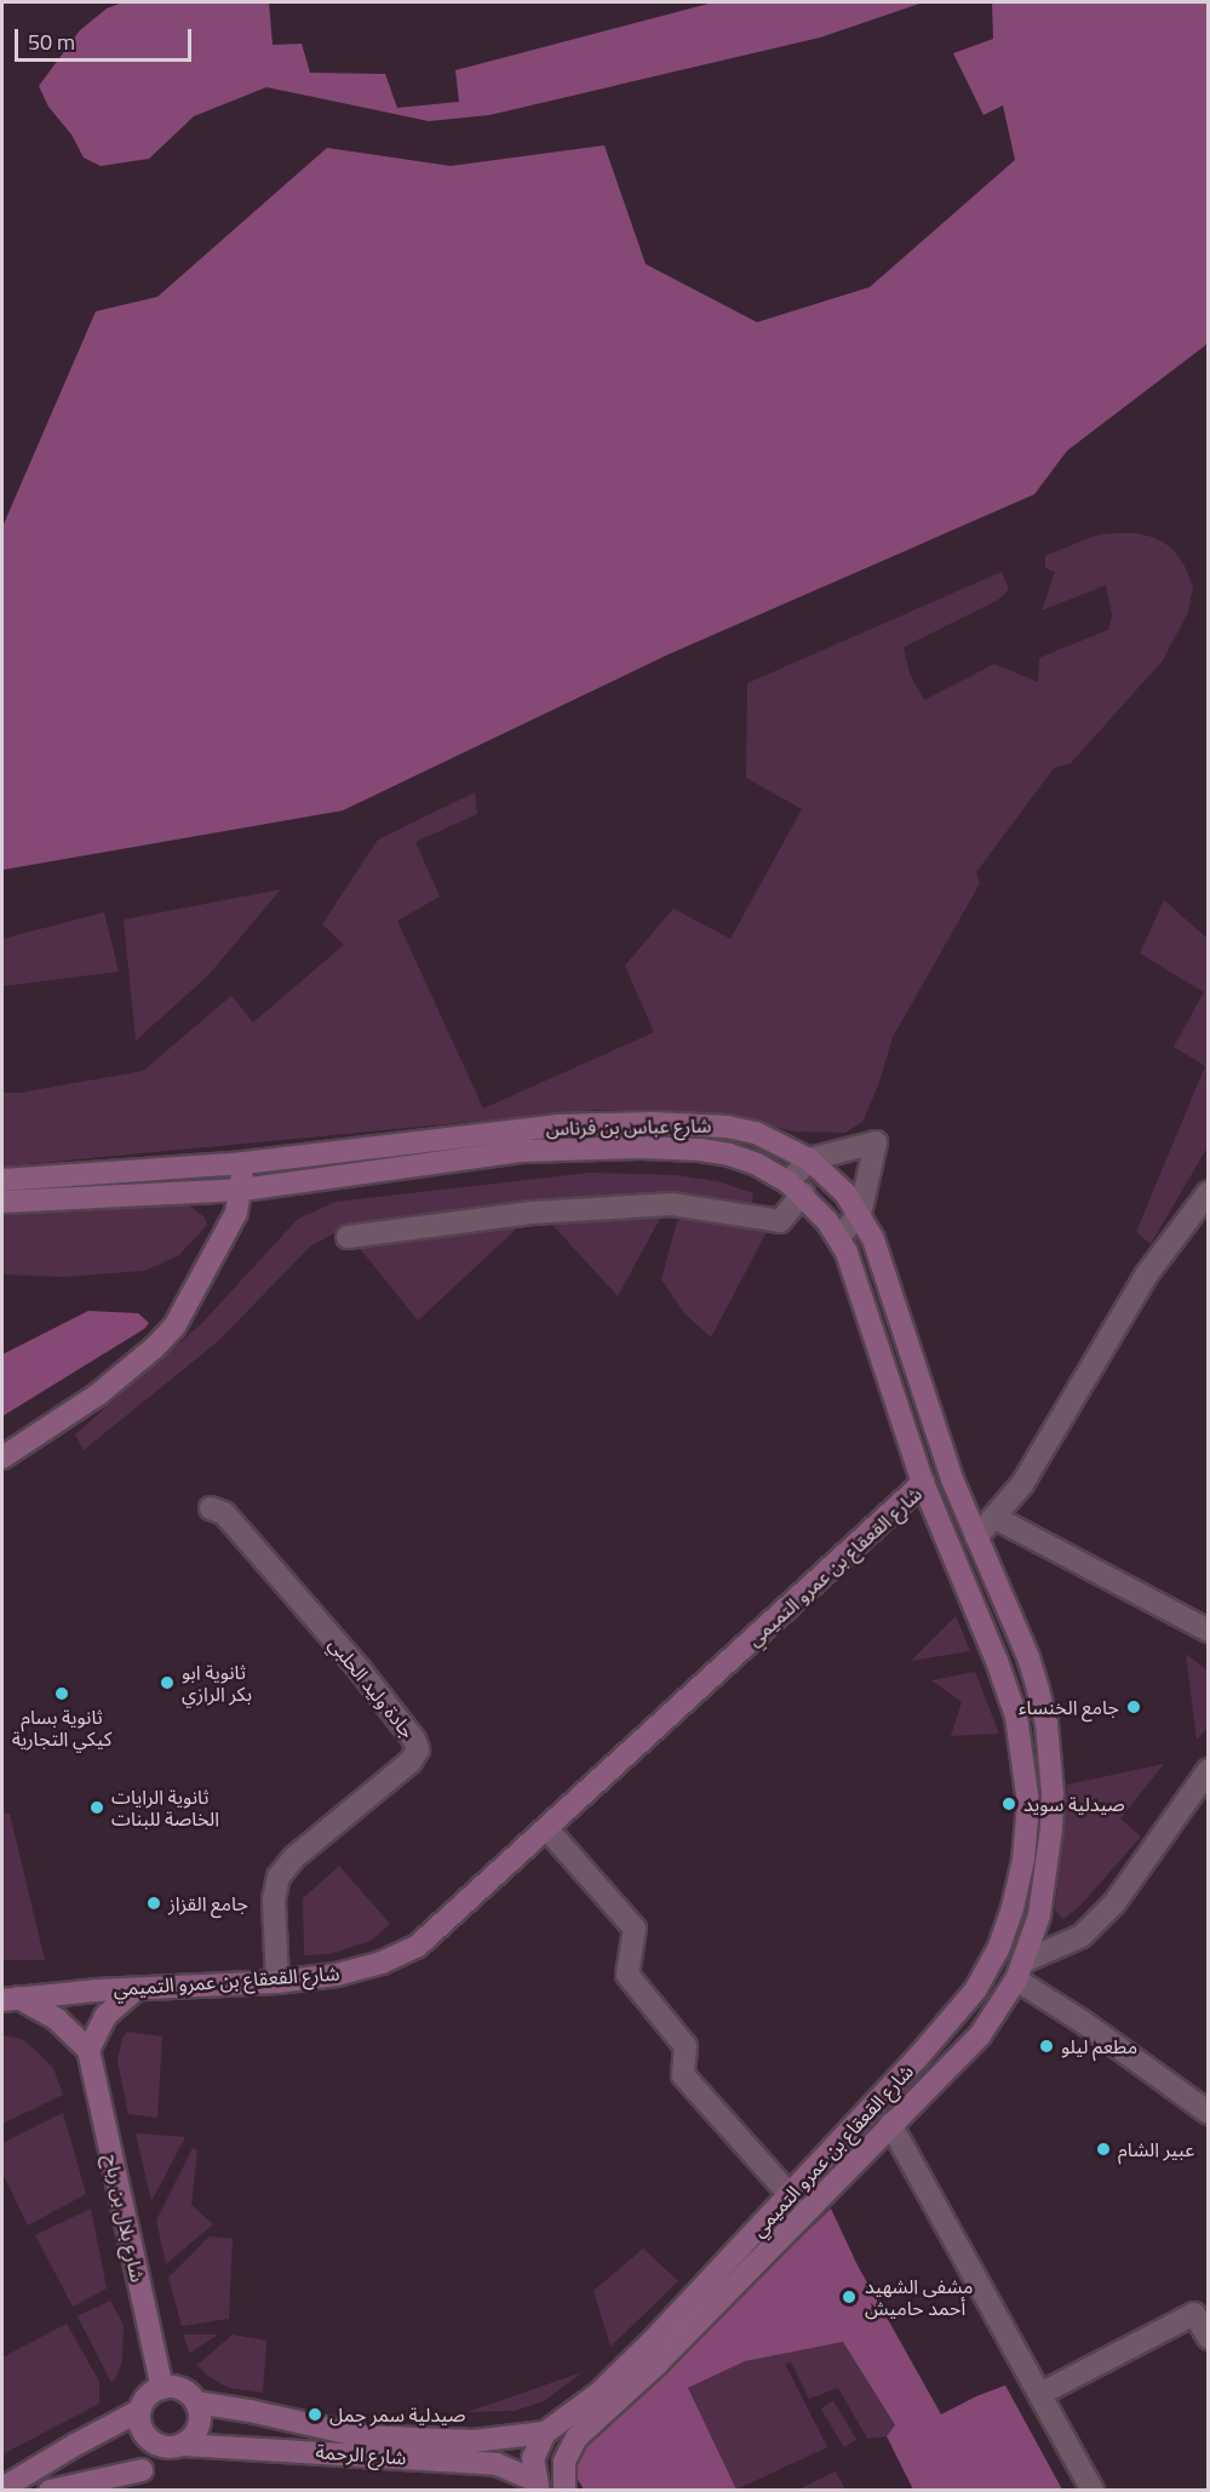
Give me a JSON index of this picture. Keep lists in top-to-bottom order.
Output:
{
  "streets": {
    "main road": [
      "شارع عباس بن فرناس",
      "شارع القعقاع بن عمرو التميمي",
      "شارع بلال بن رباح",
      "شارع الرحمة"
    ],
    "street": ["جادة وليد الحلبي"]
  },
  "crossings": [
    ["شارع عباس بن فرناس", "شارع القعقاع بن عمرو التميمي"],
    ["شارع القعقاع بن عمرو التميمي", "جادة وليد الحلبي"],
    ["شارع القعقاع بن عمرو التميمي", "شارع الرحمة"],
    ["شارع بلال بن رباح", "شارع الرحمة"]
  ],
  "places": [
    "ثانوية ابو بكر الرازي",
    "ثانوية بسام كيكي التجارية",
    "جامع الخنساء",
    "صيدلية سويد",
    "ثانوية الرايات الخاصة للبنات",
    "جامع القزاز",
    "مطعم ليلو",
    "عبير الشام",
    "مشفى الشهيد أحمد حاميش",
    "صيدلية سمر جمل"
  ],
  "scale_bar": "50 m"
}
